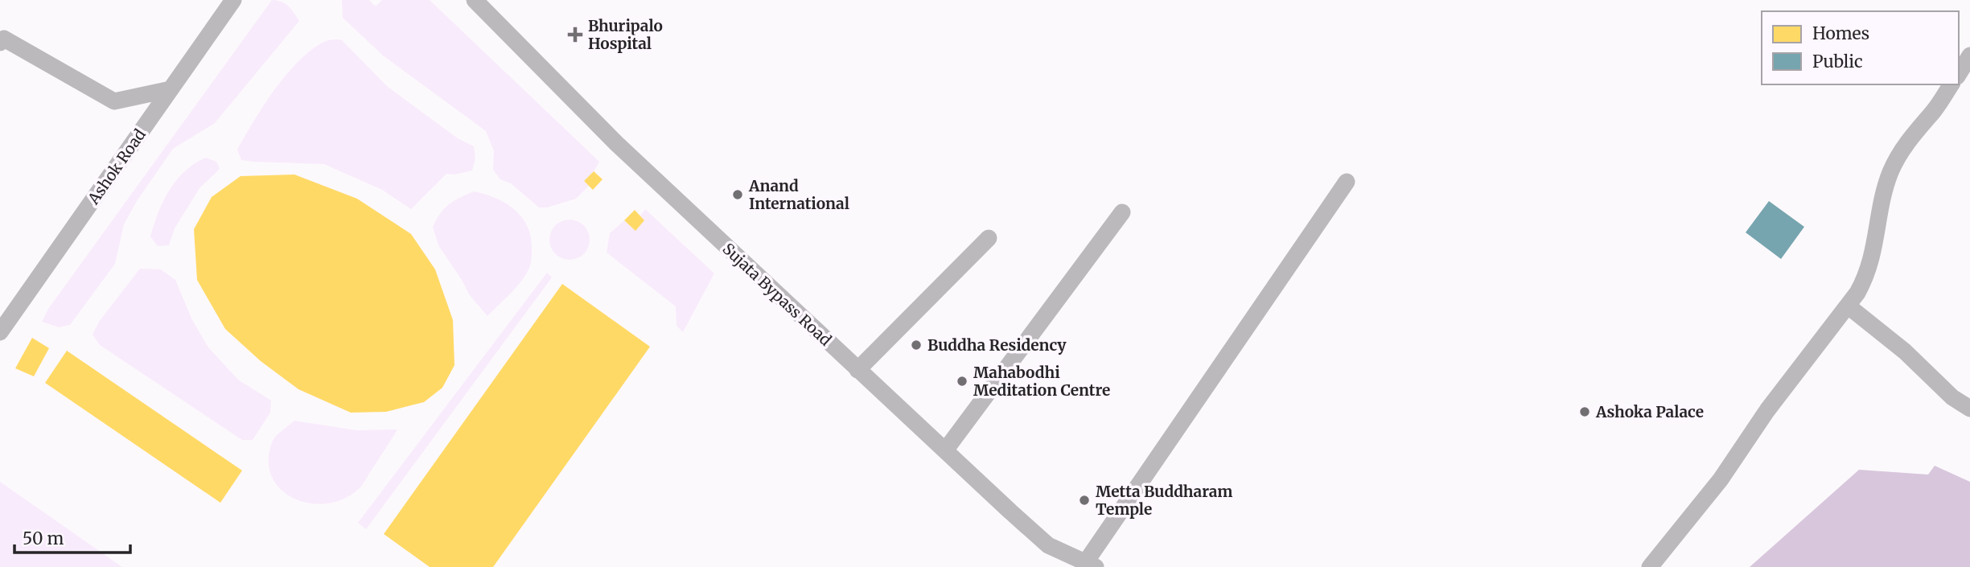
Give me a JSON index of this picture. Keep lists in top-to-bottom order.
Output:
{
  "streets": {
    "street": ["Ashok Road", "Sujata Bypass Road"]
  },
  "places": {
    "health": ["Bhuripalo Hospital"],
    "other": [
      "Anand International",
      "Buddha Residency",
      "Mahabodhi Meditation Centre",
      "Ashoka Palace",
      "Metta Buddharam Temple"
    ]
  },
  "legend": ["Homes", "Public"],
  "scale_bar": "50 m"
}
